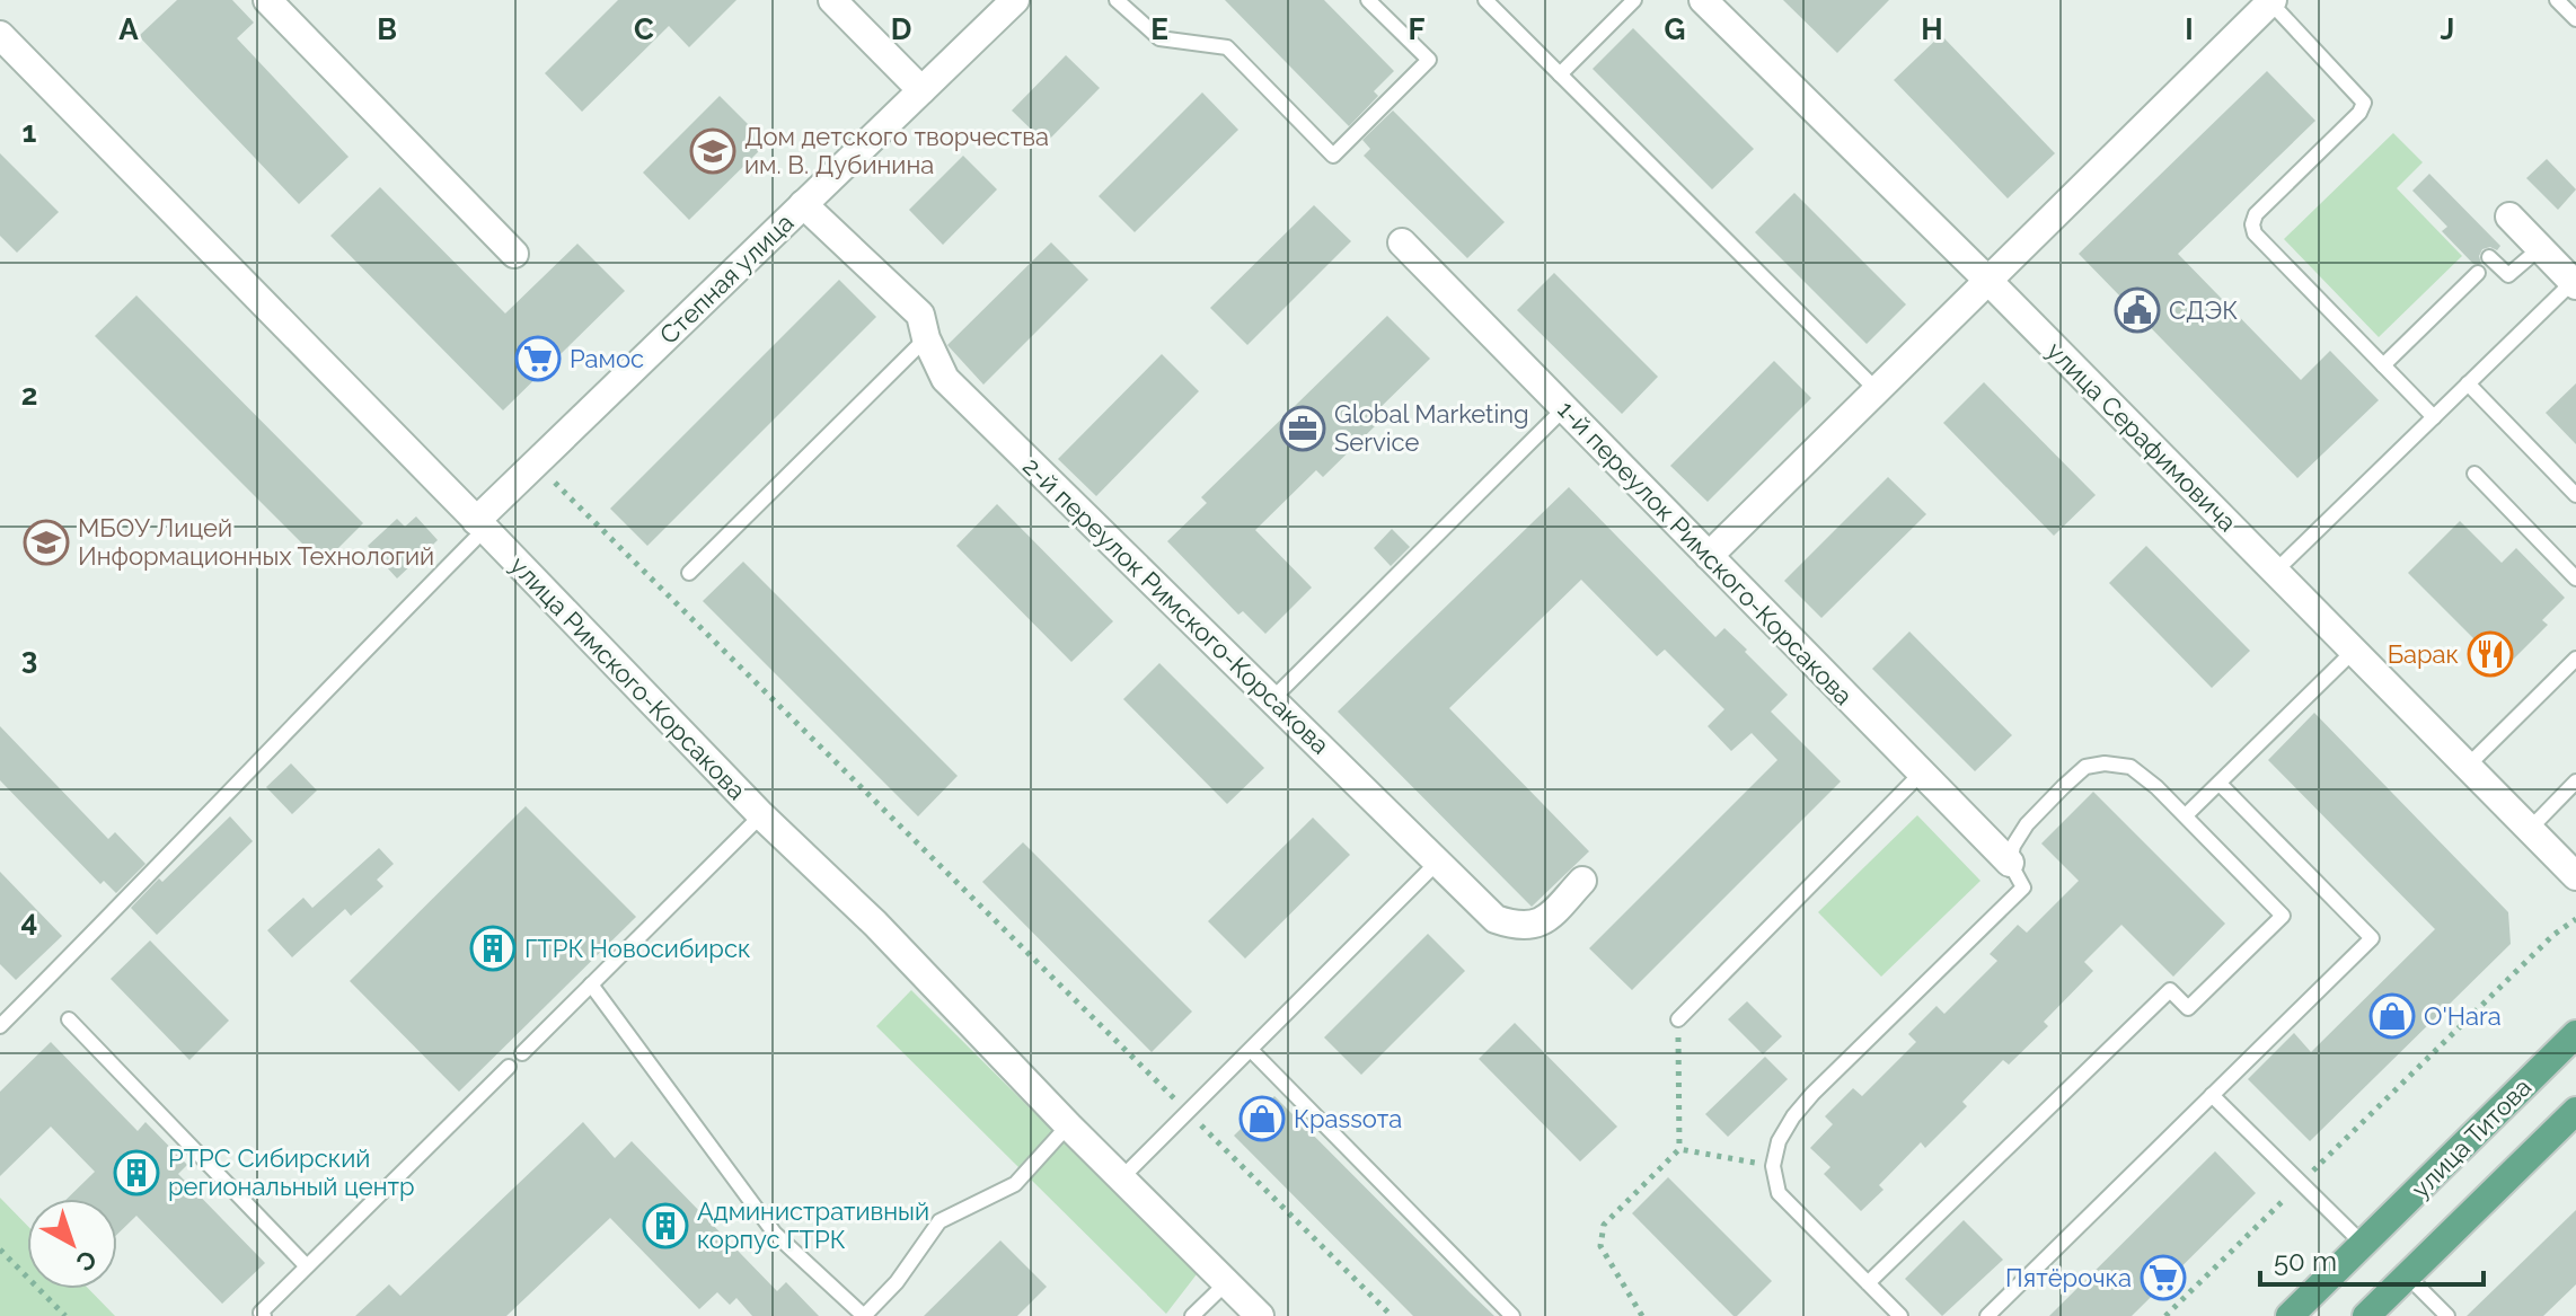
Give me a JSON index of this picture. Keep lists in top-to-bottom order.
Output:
{
  "streets": {
    "main road": ["улица Титова"],
    "street": [
      "Степная улица",
      "улица Серафимовича",
      "1-й переулок Римского-Корсакова",
      "2-й переулок Римского-Корсакова",
      "улица Римского-Корсакова"
    ]
  },
  "crossings": [
    ["Степная улица", "2-й переулок Римского-Корсакова"],
    ["Степная улица", "улица Римского-Корсакова"]
  ],
  "places": {
    "school or university": ["Дом детского творчества им. В. Дубинина", "МБОУ Лицей Информационных Технологий"],
    "public building": ["СДЭК"],
    "supermarket": ["Рамос", "Пятёрочка"],
    "office": ["Global Marketing Service"],
    "restaurant": ["Барак"],
    "building": ["ГТРК Новосибирск", "РТРС Сибирский региональный центр", "Административный корпус ГТРК"],
    "shop": ["O'Hara", "Краssота"]
  },
  "scale_bar": "50 m",
  "north": "bottom right",
  "grid": {
    "columns": [
      "A",
      "B",
      "C",
      "D",
      "E",
      "F",
      "G",
      "H",
      "I",
      "J"
    ],
    "rows": [
      "1",
      "2",
      "3",
      "4"
    ]
  }
}
